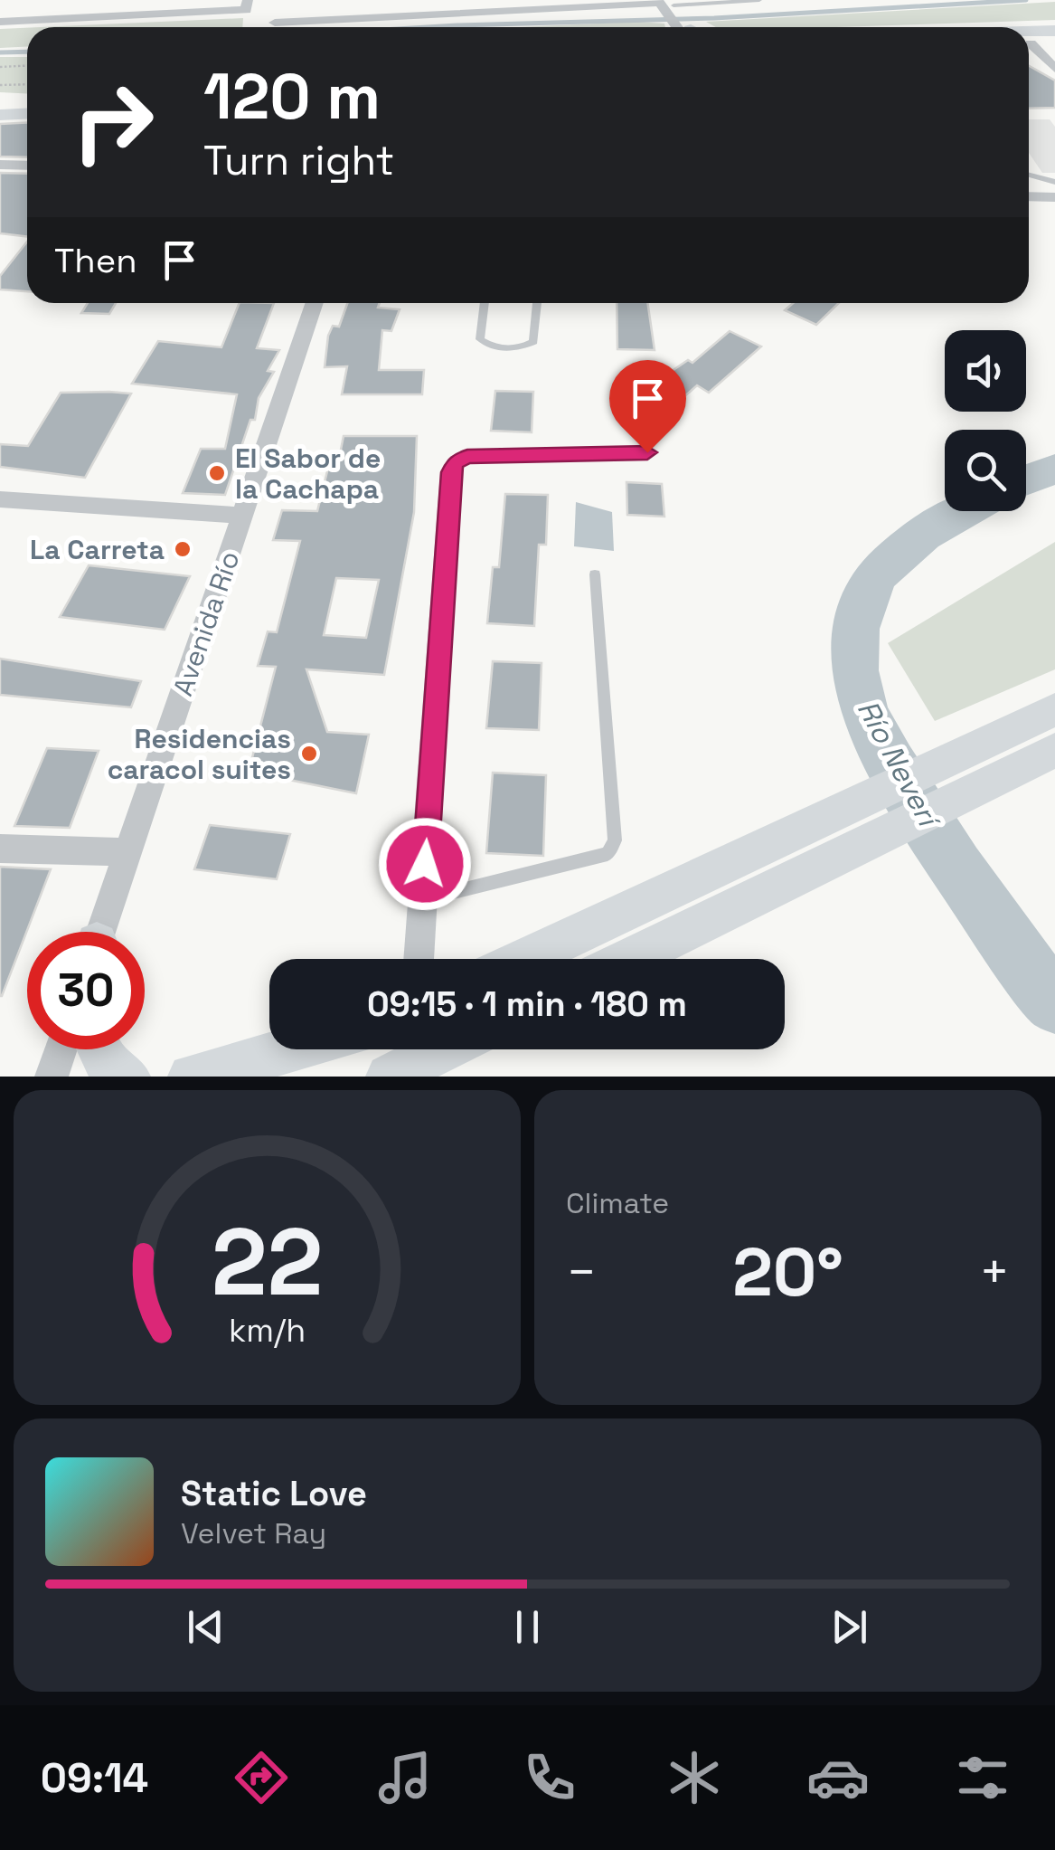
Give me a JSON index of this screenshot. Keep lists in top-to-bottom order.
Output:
{
  "streets": {
    "street": ["Avenida Río"]
  },
  "water": ["Río Neverí"],
  "places": ["El Sabor de la Cachapa", "La Carreta", "Residencias caracol suites"],
  "page": {
    "turn": ["120 m", "Turn right"],
    "then": "Then",
    "limit": "30",
    "trip": "09:15 · 1 min · 180 m",
    "tile": "Climate",
    "heat": ["−", "20°", "+"],
    "song": ["Static Love", "Velvet Ray"],
    "tabs": "09:14",
    "gauge": ["22", "km/h"]
  }
}
